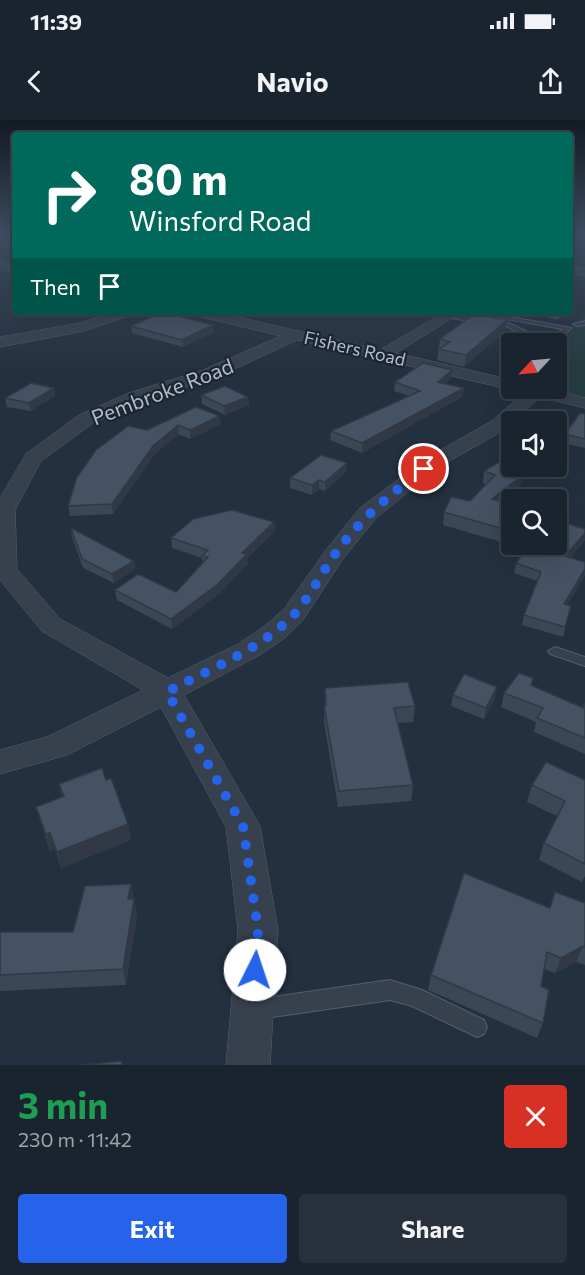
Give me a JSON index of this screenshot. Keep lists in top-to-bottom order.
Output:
{
  "streets": {
    "street": ["Fishers Road", "Pembroke Road"]
  },
  "crossings": [
    ["Fishers Road", "Pembroke Road"]
  ],
  "north": "bottom left",
  "page": {
    "status": "11:39",
    "header": "Navio",
    "turn": ["80 m", "Winsford Road"],
    "then": "Then",
    "heading": ["3 min", "230 m · 11:42"],
    "buttons": ["Exit", "Share"]
  }
}
